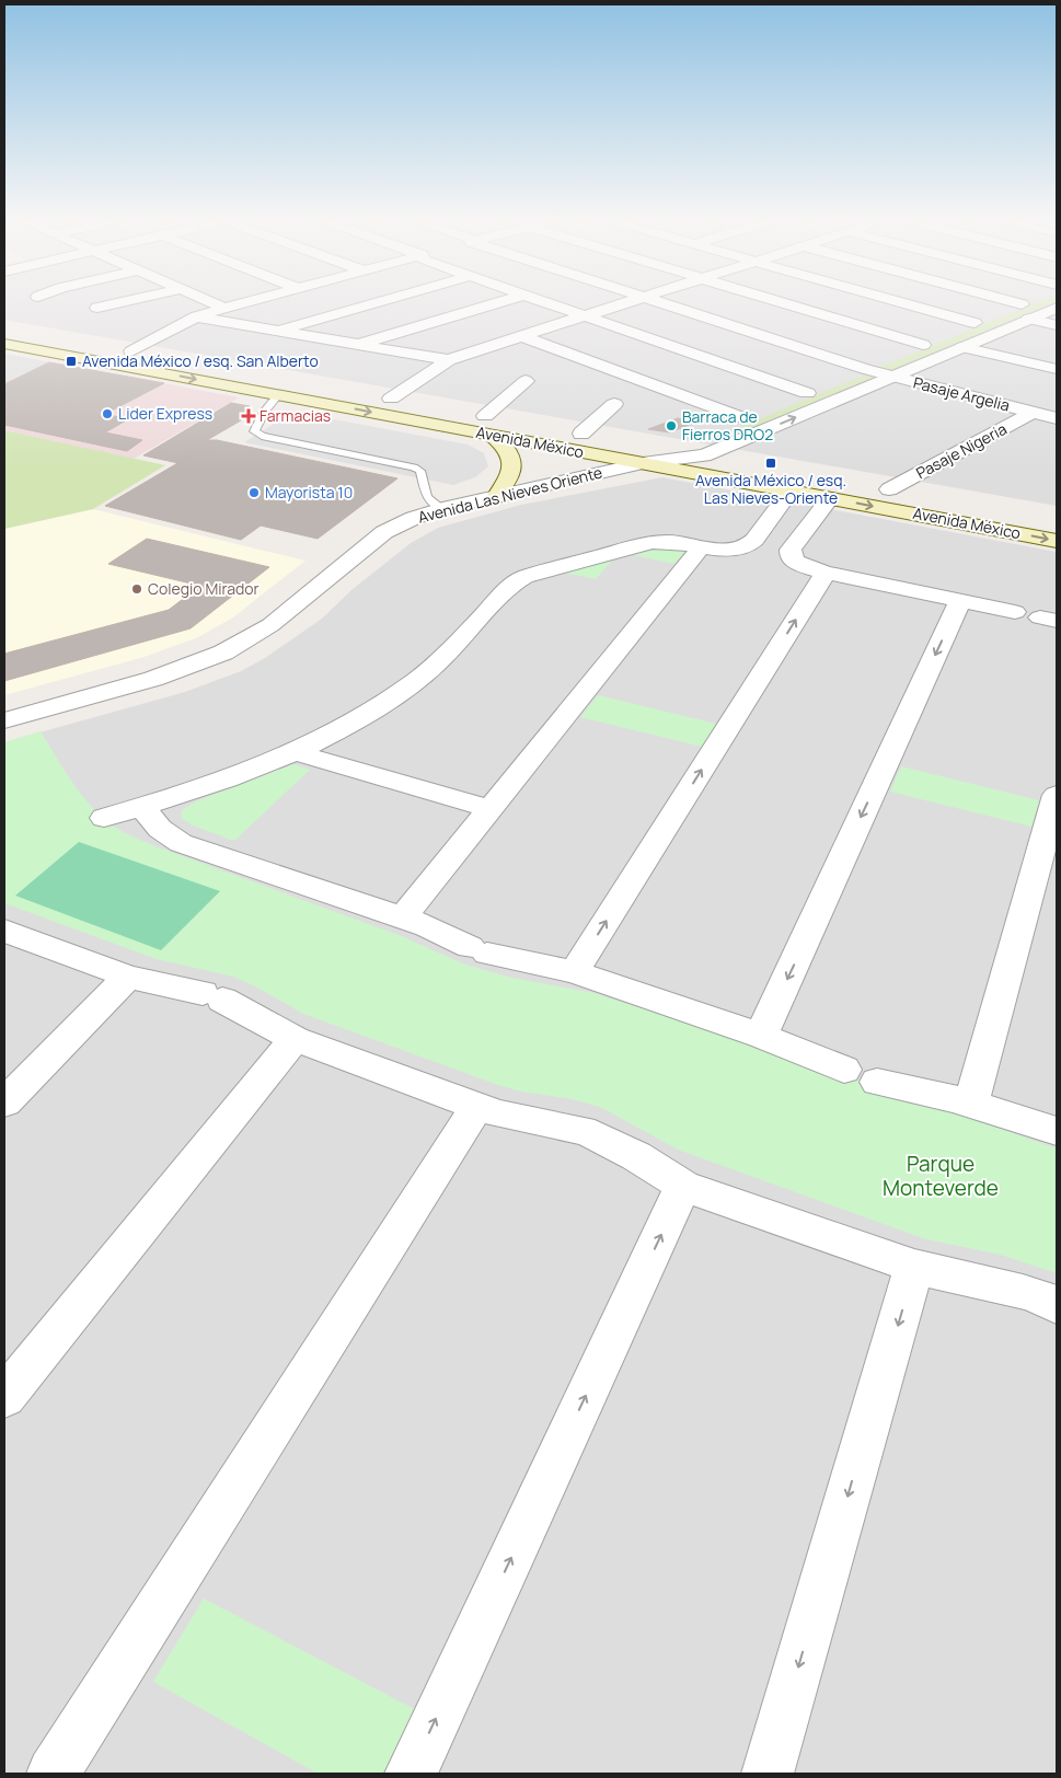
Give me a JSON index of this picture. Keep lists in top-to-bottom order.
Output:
{
  "streets": {
    "main road": ["Avenida México"],
    "street": ["Pasaje Argelia", "Pasaje Nigeria", "Avenida Las Nieves Oriente"]
  },
  "crossings": [
    ["Pasaje Argelia", "Pasaje Nigeria"],
    ["Pasaje Argelia", "Avenida Las Nieves Oriente"],
    ["Avenida México", "Pasaje Nigeria"],
    ["Avenida México", "Avenida Las Nieves Oriente"]
  ],
  "parks": ["Parque Monteverde"],
  "places": {
    "transit": ["Avenida México / esq. San Alberto", "Avenida México / esq. Las Nieves-Oriente"],
    "other": [
      "Lider Express",
      "Barraca de Fierros DRO2",
      "Mayorista 10",
      "Colegio Mirador"
    ],
    "health": ["Farmacias"]
  }
}
